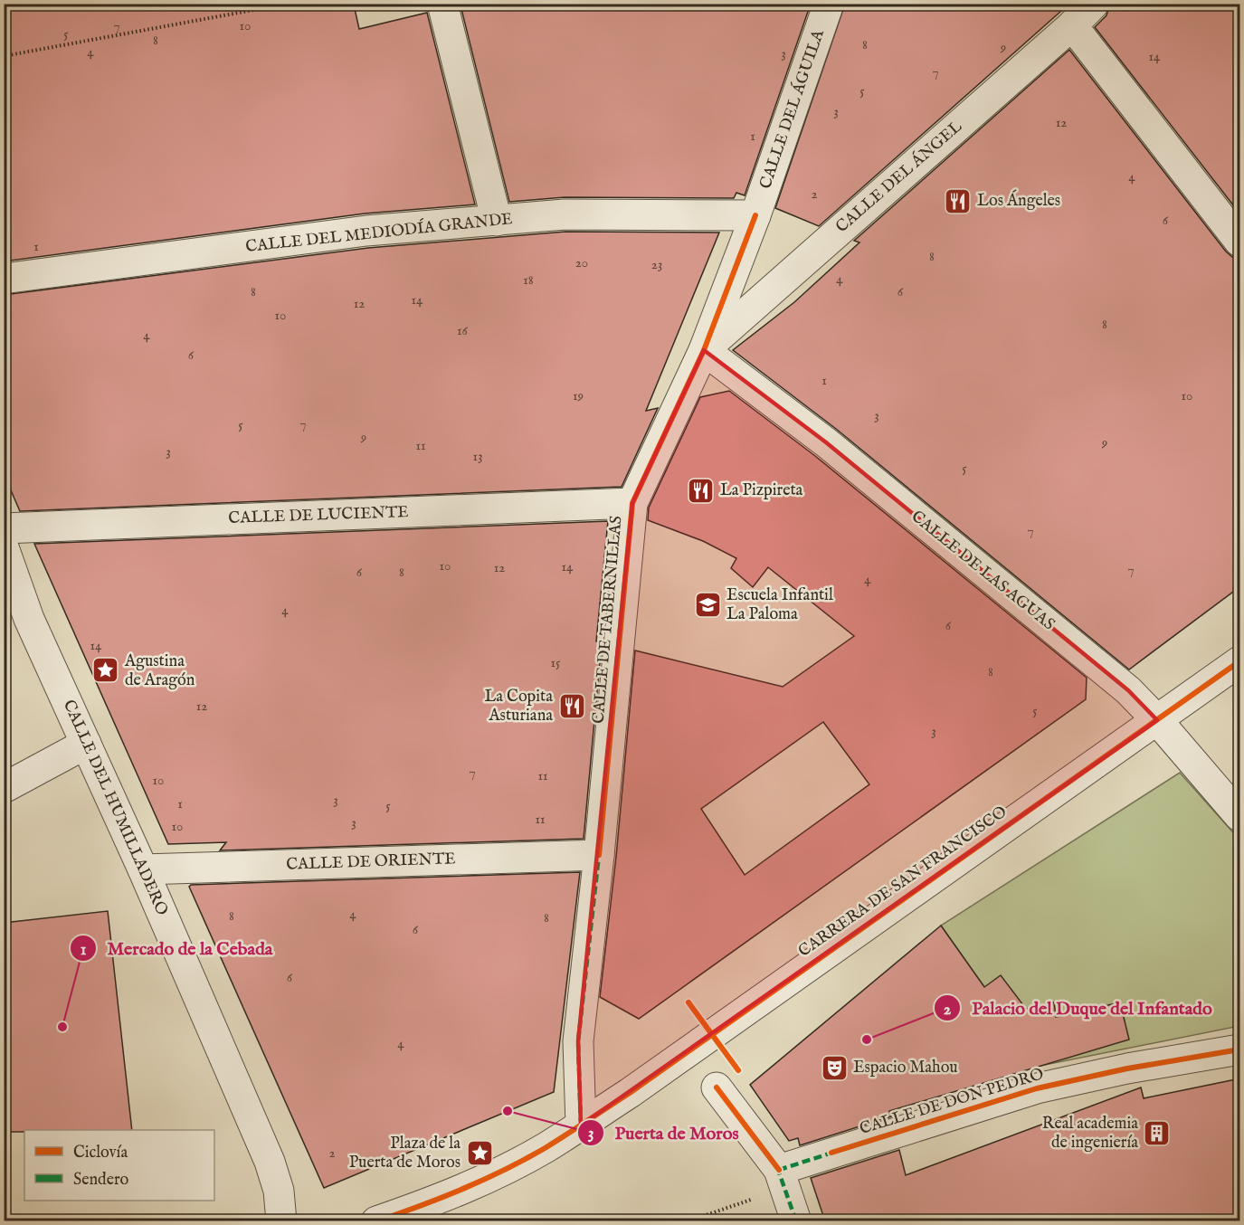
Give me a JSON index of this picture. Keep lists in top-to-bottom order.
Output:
{
  "streets": {
    "street": [
      "CALLE DEL ÁGUILA",
      "CALLE DEL ÁNGEL",
      "CALLE DEL MEDIODÍA GRANDE",
      "CALLE DE LUCIENTE",
      "CALLE DE LAS AGUAS",
      "CALLE DE TABERNILLAS",
      "CALLE DEL HUMILLADERO",
      "CALLE DE ORIENTE",
      "CARRERA DE SAN FRANCISCO",
      "CALLE DE DON PEDRO"
    ]
  },
  "crossings": [
    ["CALLE DEL ÁGUILA", "CALLE DEL MEDIODÍA GRANDE"],
    ["CALLE DEL ÁGUILA", "CALLE DE TABERNILLAS"],
    ["CALLE DEL ÁNGEL", "CALLE DE LAS AGUAS"],
    ["CALLE DEL ÁNGEL", "CALLE DE TABERNILLAS"],
    ["CALLE DEL MEDIODÍA GRANDE", "CALLE DE TABERNILLAS"],
    ["CALLE DE LUCIENTE", "CALLE DE TABERNILLAS"],
    ["CALLE DE LAS AGUAS", "CALLE DE TABERNILLAS"],
    ["CALLE DE LAS AGUAS", "CARRERA DE SAN FRANCISCO"],
    ["CALLE DE TABERNILLAS", "CALLE DE ORIENTE"],
    ["CALLE DE TABERNILLAS", "CARRERA DE SAN FRANCISCO"],
    ["CALLE DEL HUMILLADERO", "CALLE DE ORIENTE"]
  ],
  "places": {
    "restaurant": ["Los Ángeles", "La Pizpireta", "La Copita Asturiana"],
    "school or university": ["Escuela Infantil La Paloma"],
    "place": ["Agustina de Aragón", "Plaza de la Puerta de Moros"],
    "other": ["Mercado de la Cebada", "Palacio del Duque del Infantado", "Puerta de Moros"],
    "theatre": ["Espacio Mahou"],
    "building": ["Real academia de ingeniería"]
  },
  "house_numbers": [
    "7",
    "10",
    "5",
    "8",
    "8",
    "9",
    "4",
    "3",
    "14",
    "7",
    "5",
    "3",
    "12",
    "1",
    "4",
    "2",
    "6",
    "1",
    "8",
    "20",
    "23",
    "4",
    "18",
    "8",
    "6",
    "14",
    "12",
    "10",
    "8",
    "16",
    "4",
    "6",
    "1",
    "19",
    "10",
    "3",
    "7",
    "5",
    "9",
    "9",
    "11",
    "3",
    "13",
    "5",
    "7",
    "10",
    "14",
    "12",
    "7",
    "6",
    "8",
    "4",
    "4",
    "6",
    "14",
    "15",
    "8",
    "12",
    "5",
    "3",
    "7",
    "11",
    "10",
    "3",
    "1",
    "5",
    "11",
    "3",
    "10",
    "4",
    "8",
    "8",
    "6",
    "6",
    "4",
    "2"
  ],
  "legend": ["Ciclovía", "Sendero"]
}
